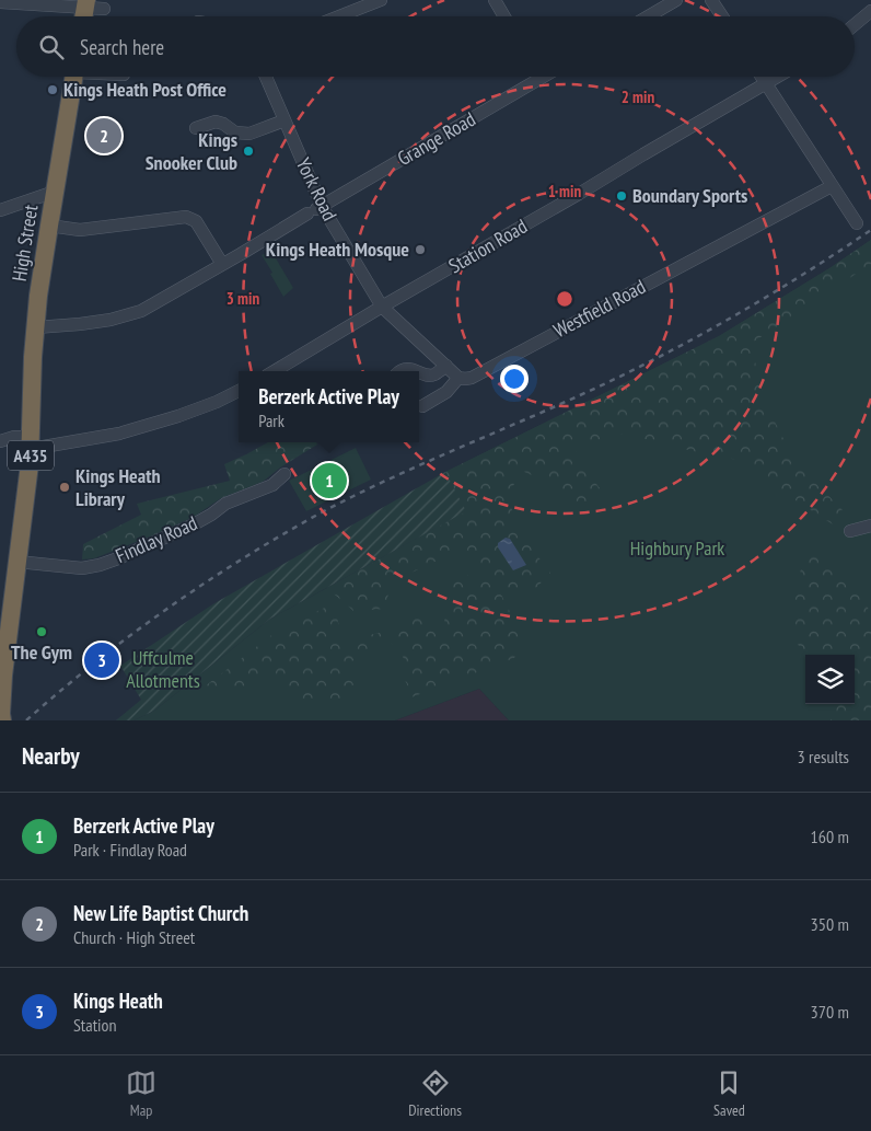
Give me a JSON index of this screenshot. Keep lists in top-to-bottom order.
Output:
{
  "streets": {
    "highway": ["High Street", "A435"],
    "street": [
      "Grange Road",
      "York Road",
      "Station Road",
      "Westfield Road",
      "Findlay Road"
    ]
  },
  "crossings": [
    ["Grange Road", "York Road"],
    ["Grange Road", "High Street"],
    ["York Road", "Station Road"],
    ["High Street", "Findlay Road"]
  ],
  "parks": ["Highbury Park", "Uffculme Allotments"],
  "places": [
    "Kings Heath Post Office",
    "Kings Snooker Club",
    "Boundary Sports",
    "Kings Heath Mosque",
    "Kings Heath Library",
    "The Gym"
  ],
  "page": {
    "search": "Search here",
    "pins": ["2", "1", "3"],
    "popup": ["Berzerk Active Play", "Park"],
    "heading": ["Nearby", "3 results"],
    "list": [
      {
        "mark": "1",
        "name": "Berzerk Active Play",
        "note": "Park · Findlay Road",
        "value": "160 m"
      },
      {
        "mark": "2",
        "name": "New Life Baptist Church",
        "note": "Church · High Street",
        "value": "350 m"
      },
      {
        "mark": "3",
        "name": "Kings Heath",
        "note": "Station",
        "value": "370 m"
      }
    ],
    "nav": ["Map", "Directions", "Saved"]
  },
  "rings": ["2 min", "1 min", "3 min"]
}
